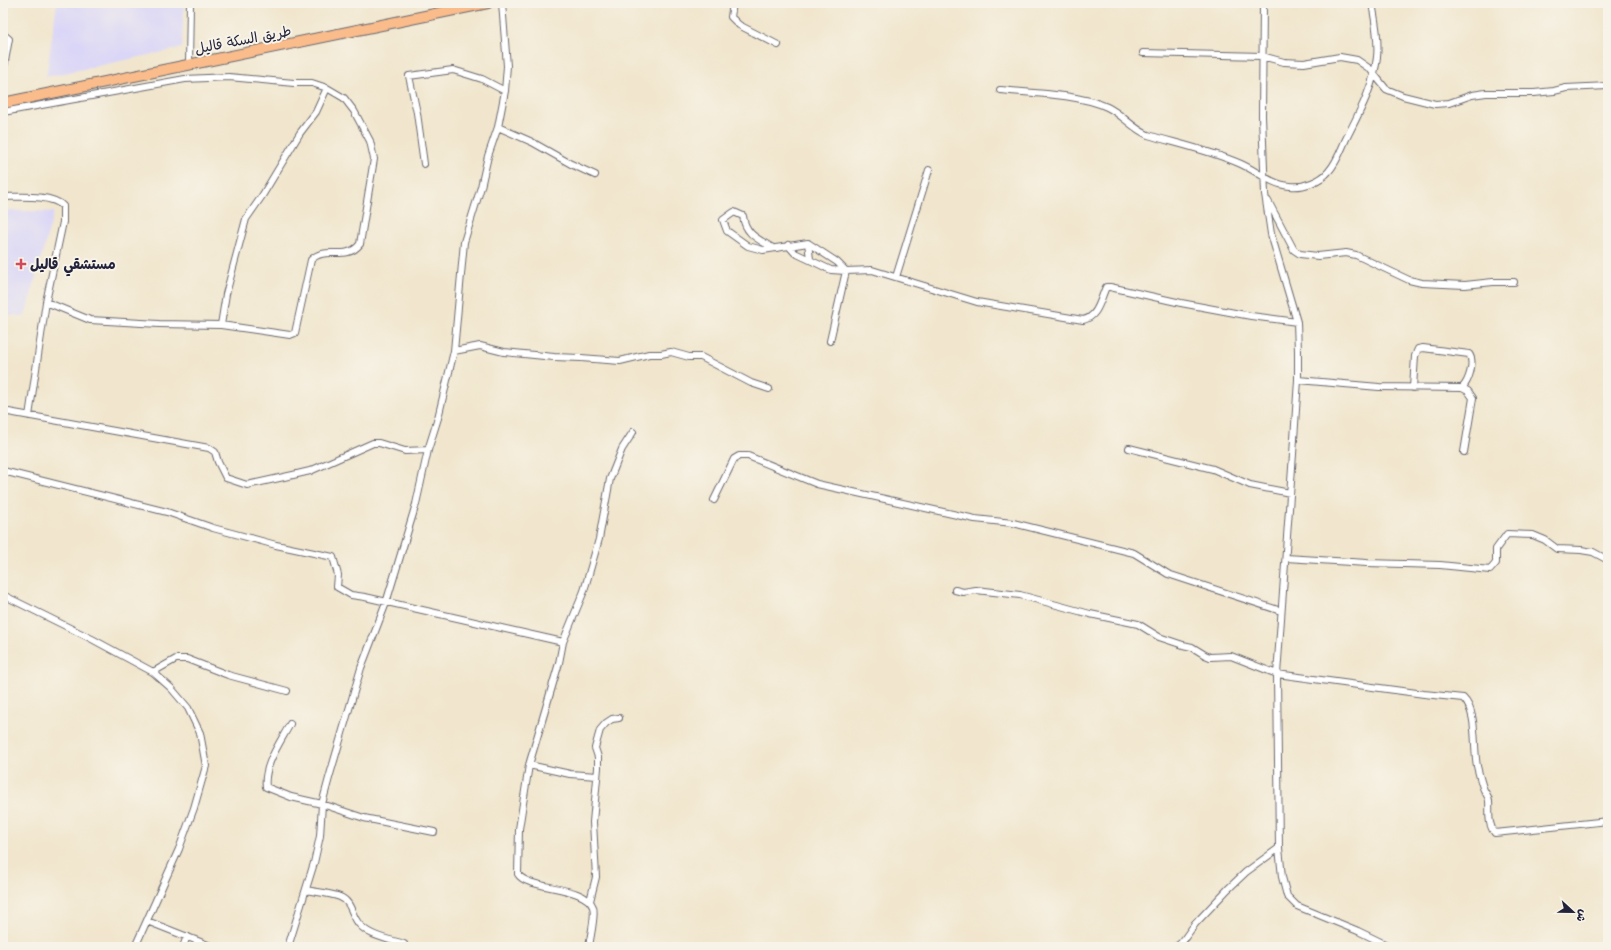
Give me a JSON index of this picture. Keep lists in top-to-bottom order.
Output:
{
  "streets": {
    "main road": ["طريق السكة قاليل"]
  },
  "places": {
    "health": ["مستشقي قاليل"]
  },
  "north": "right"
}
